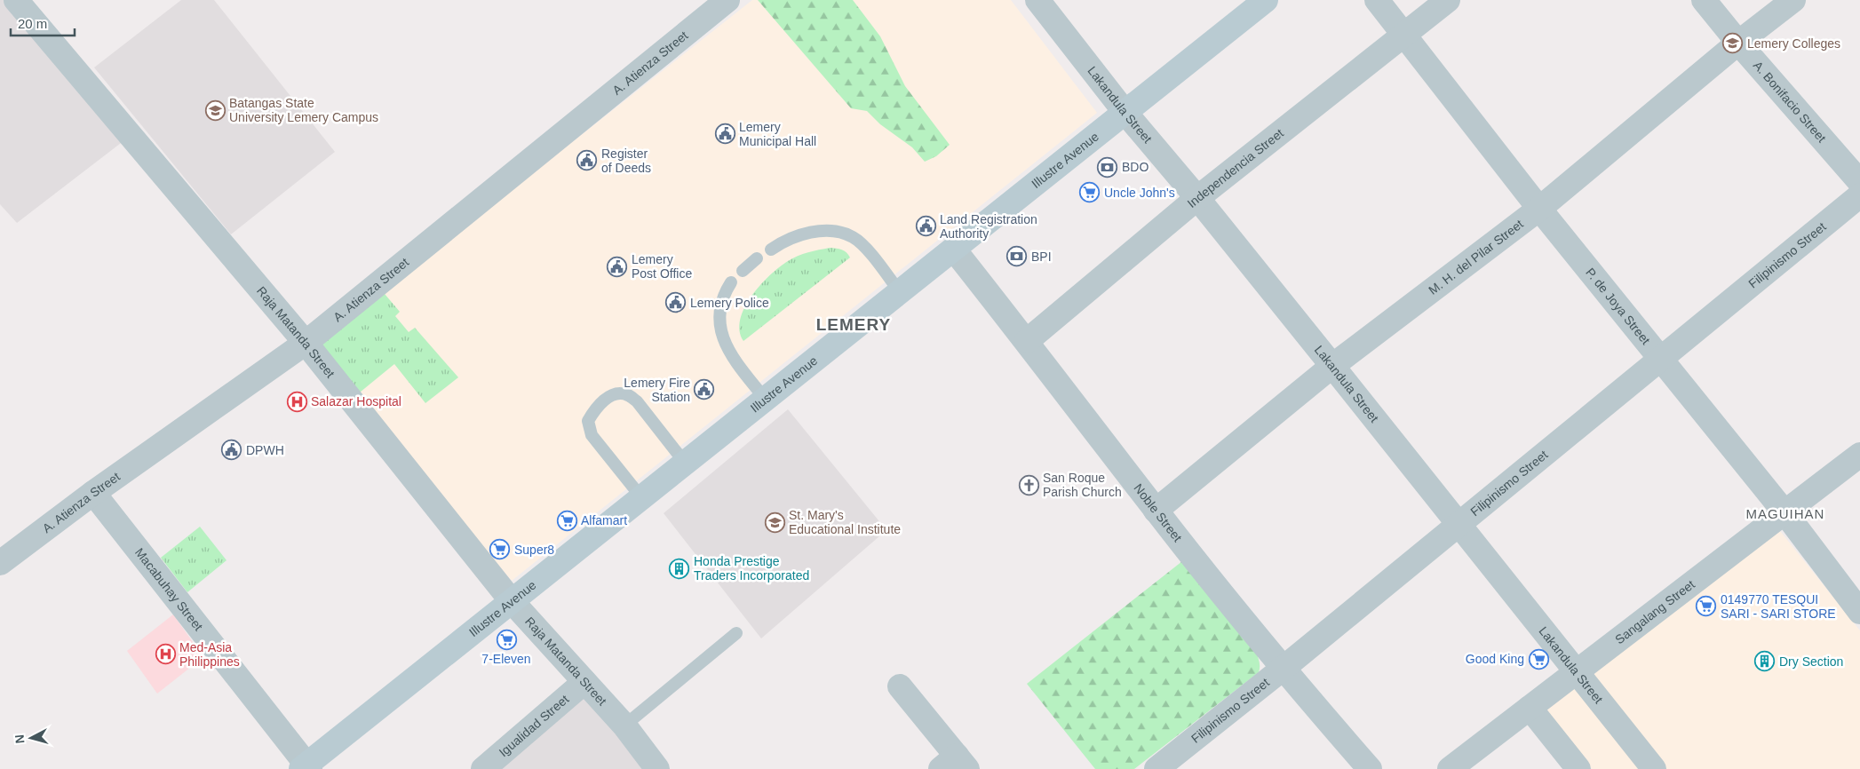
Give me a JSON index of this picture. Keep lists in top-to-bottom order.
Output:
{
  "streets": {
    "main road": ["Illustre Avenue"],
    "street": [
      "A. Atienza Street",
      "A. Bonifacio Street",
      "Lakandula Street",
      "Independencia Street",
      "Filipinismo Street",
      "M. H. del Pilar Street",
      "P. de Joya Street",
      "Raja Matanda Street",
      "Noble Street",
      "Macabuhay Street",
      "Sangalang Street",
      "Igualidad Street"
    ]
  },
  "crossings": [
    ["A. Atienza Street", "Raja Matanda Street"],
    ["A. Atienza Street", "Macabuhay Street"],
    ["A. Bonifacio Street", "M. H. del Pilar Street"],
    ["Lakandula Street", "Illustre Avenue"],
    ["Lakandula Street", "Independencia Street"],
    ["Lakandula Street", "Filipinismo Street"],
    ["Lakandula Street", "M. H. del Pilar Street"],
    ["Lakandula Street", "Sangalang Street"],
    ["Illustre Avenue", "Raja Matanda Street"],
    ["Illustre Avenue", "Noble Street"],
    ["Illustre Avenue", "Macabuhay Street"],
    ["Independencia Street", "P. de Joya Street"],
    ["Independencia Street", "Noble Street"],
    ["Filipinismo Street", "P. de Joya Street"],
    ["Filipinismo Street", "Noble Street"],
    ["M. H. del Pilar Street", "P. de Joya Street"],
    ["M. H. del Pilar Street", "Noble Street"],
    ["P. de Joya Street", "Sangalang Street"],
    ["Raja Matanda Street", "Igualidad Street"]
  ],
  "districts": ["LEMERY", "MAGUIHAN"],
  "places": {
    "school or university": ["Lemery Colleges", "Batangas State University Lemery Campus", "St. Mary's Educational Institute"],
    "public building": [
      "Lemery Municipal Hall",
      "Register of Deeds",
      "Land Registration Authority",
      "Lemery Post Office",
      "Lemery Police",
      "Lemery Fire Station",
      "DPWH"
    ],
    "bank": ["BDO", "BPI"],
    "supermarket": [
      "Uncle John's",
      "Alfamart",
      "Super8",
      "0149770 TESQUI SARI - SARI STORE",
      "7-Eleven",
      "Good King"
    ],
    "hospital": ["Salazar Hospital", "Med-Asia Philippines"],
    "church": ["San Roque Parish Church"],
    "building": ["Honda Prestige Traders Incorporated", "Dry Section"]
  },
  "scale_bar": "20 m",
  "north": "left"
}
